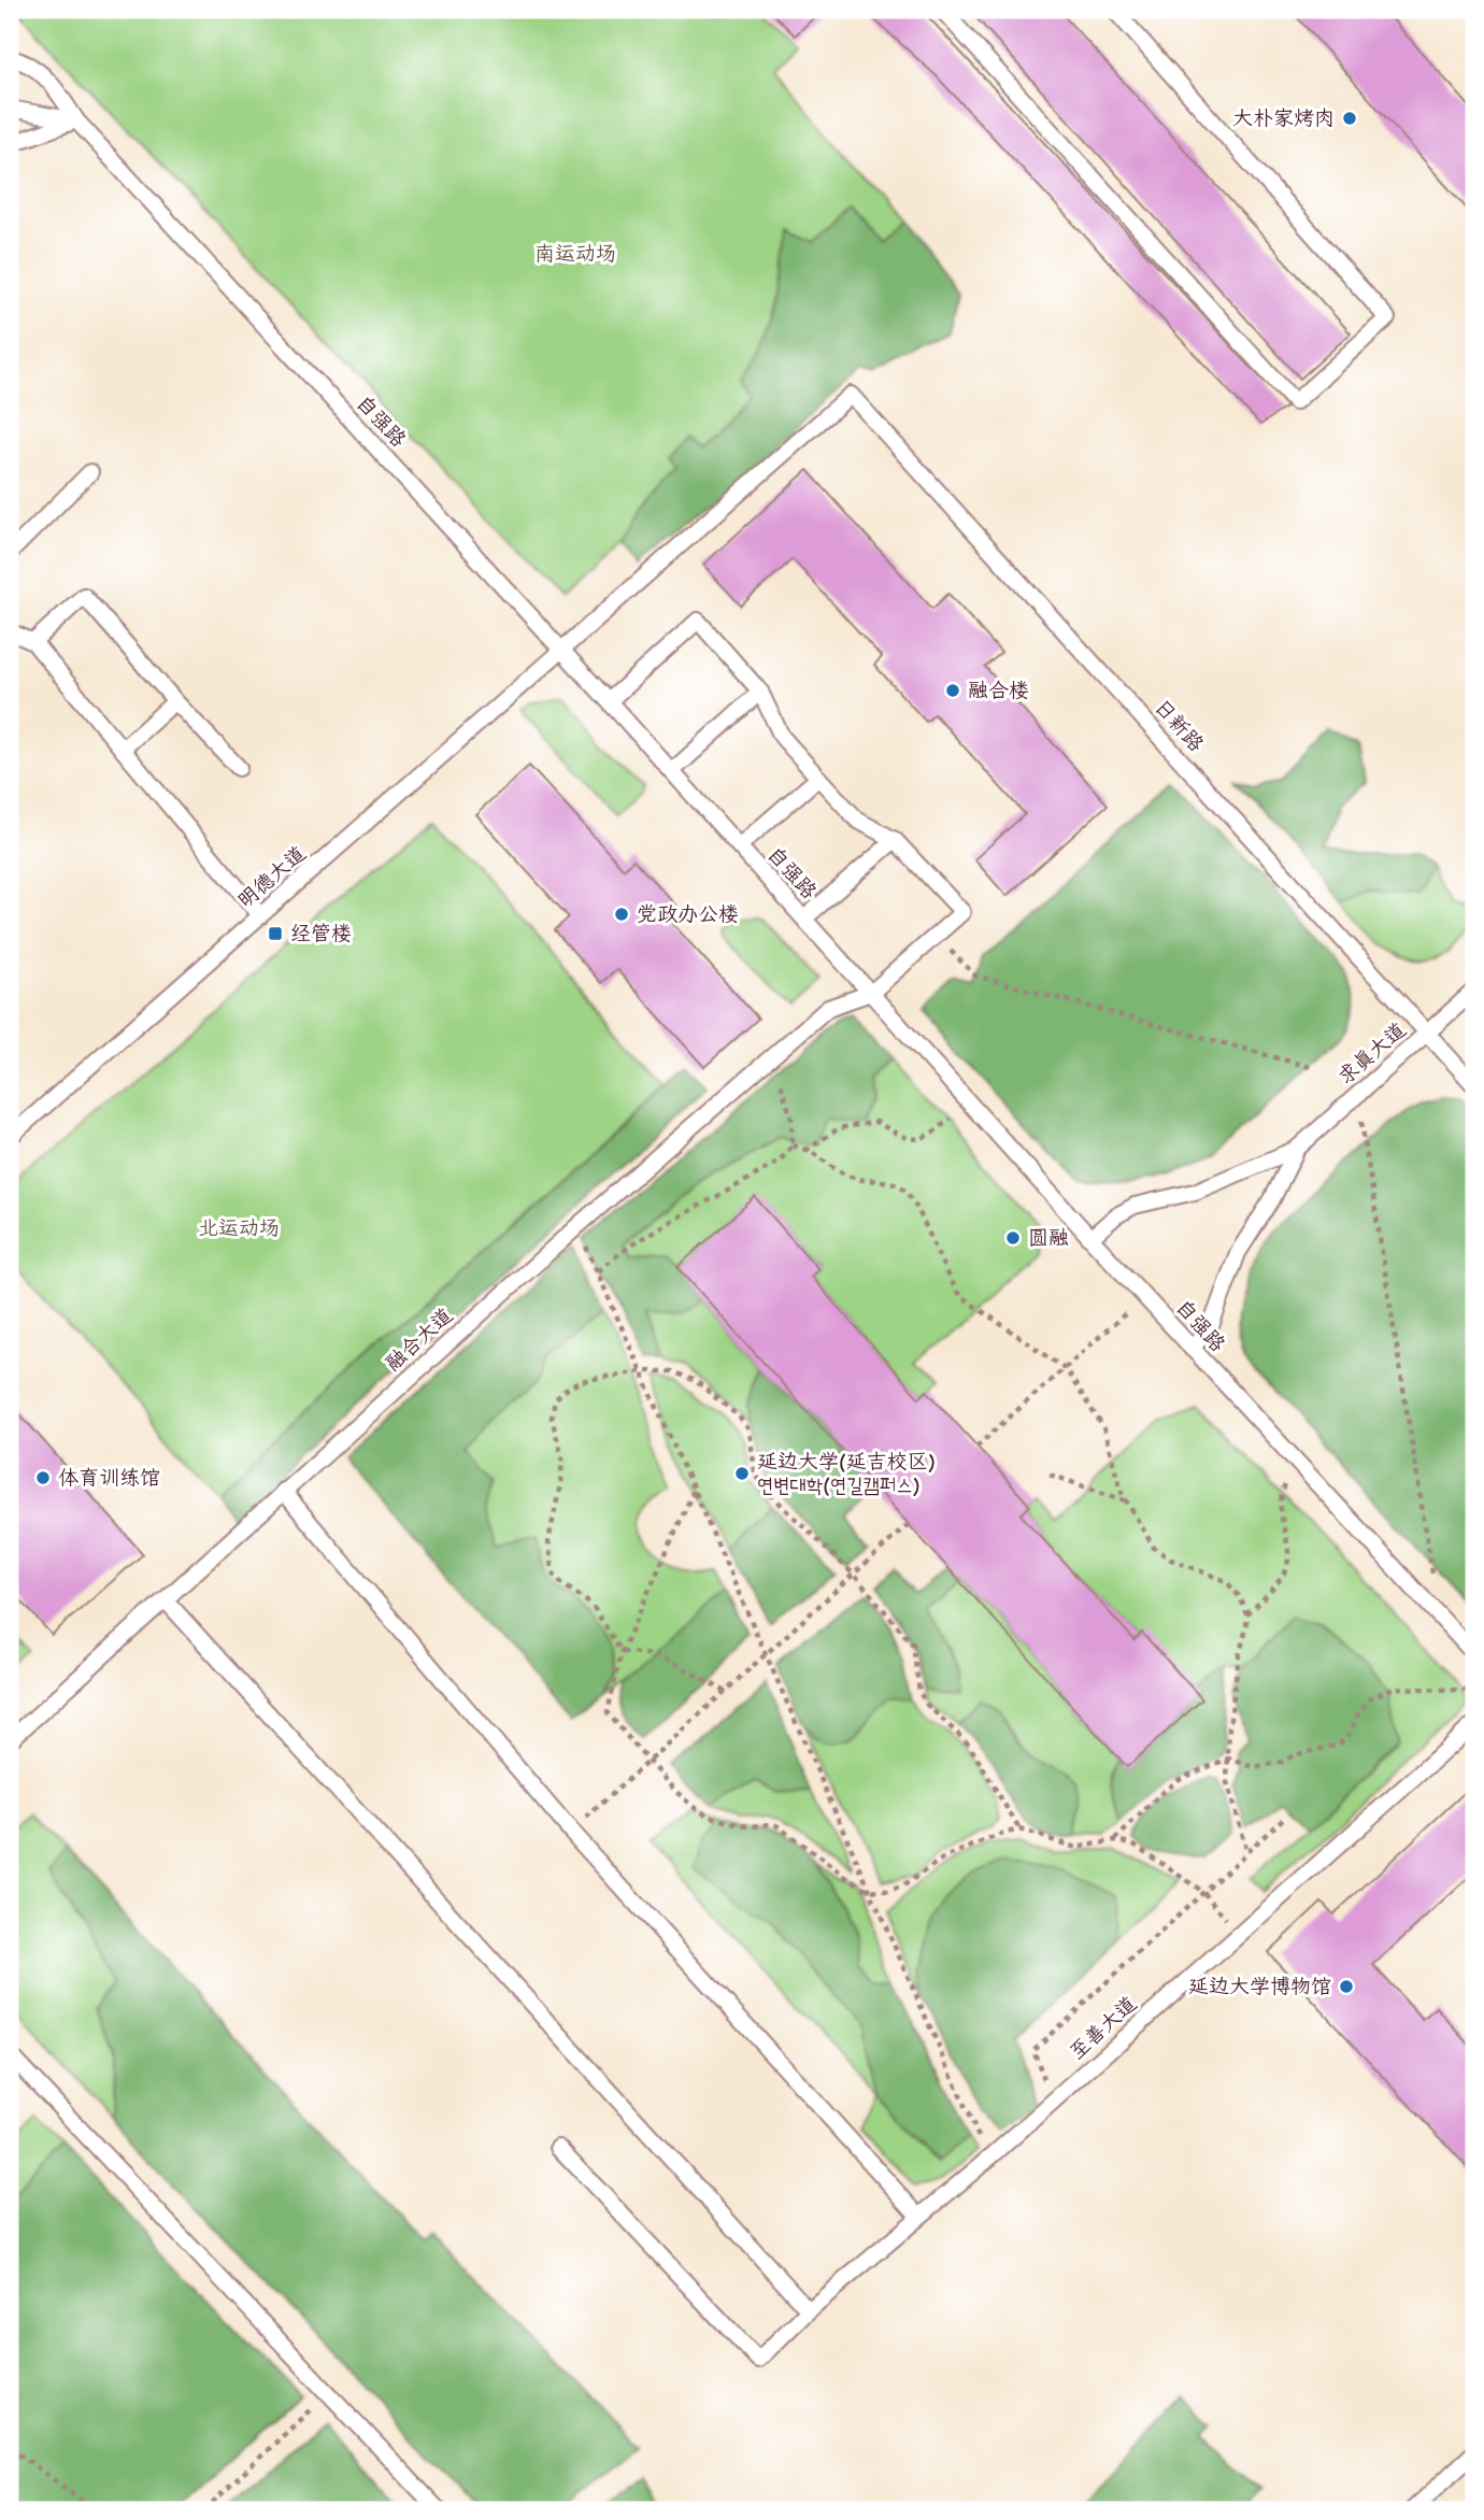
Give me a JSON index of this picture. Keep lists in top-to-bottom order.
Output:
{
  "streets": {
    "lane": [
      "自强路",
      "日新路",
      "明德大道",
      "求真大道",
      "融合大道",
      "至善大道"
    ]
  },
  "crossings": [
    ["自强路", "明德大道"],
    ["自强路", "融合大道"],
    ["日新路", "明德大道"],
    ["日新路", "求真大道"]
  ],
  "parks": ["南运动场", "北运动场"],
  "places": {
    "other": [
      "大朴家烤肉",
      "融合楼",
      "党政办公楼",
      "圆融",
      "延边大学(延吉校区) 연변대학(연길캠퍼스)",
      "体育训练馆",
      "延边大学博物馆"
    ],
    "transit": ["经管楼"]
  }
}
